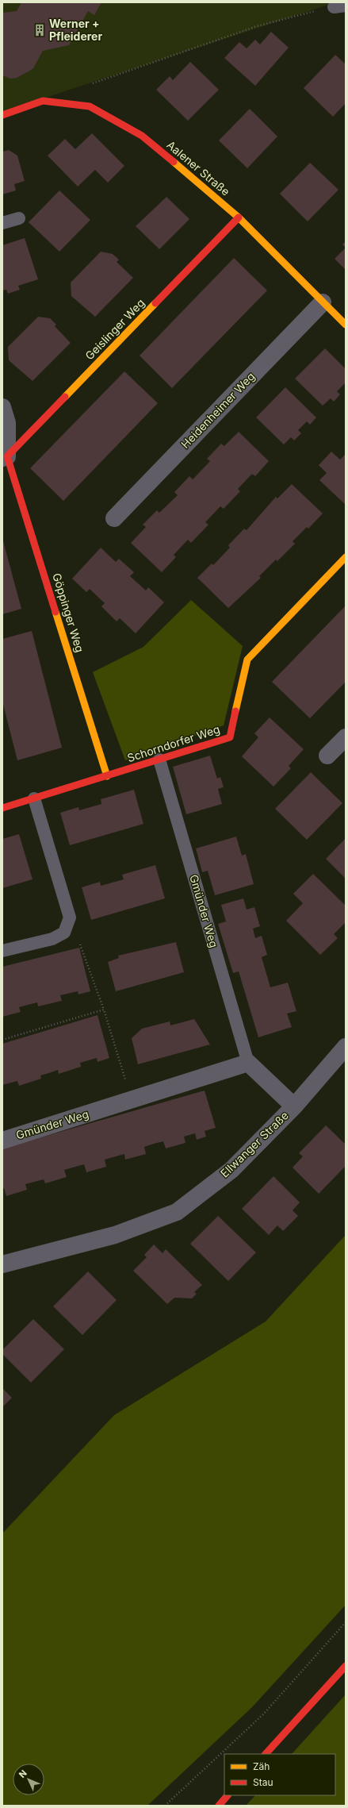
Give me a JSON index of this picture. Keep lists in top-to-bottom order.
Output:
{
  "streets": {
    "street": [
      "Aalener Straße",
      "Geislinger Weg",
      "Heidenheimer Weg",
      "Göppinger Weg",
      "Schorndorfer Weg",
      "Gmünder Weg",
      "Ellwanger Straße"
    ]
  },
  "crossings": [
    ["Aalener Straße", "Geislinger Weg"],
    ["Aalener Straße", "Heidenheimer Weg"],
    ["Geislinger Weg", "Göppinger Weg"],
    ["Göppinger Weg", "Schorndorfer Weg"],
    ["Schorndorfer Weg", "Gmünder Weg"]
  ],
  "places": {
    "building": ["Werner + Pfleiderer"]
  },
  "legend": ["Zäh", "Stau"],
  "north": "top left"
}
